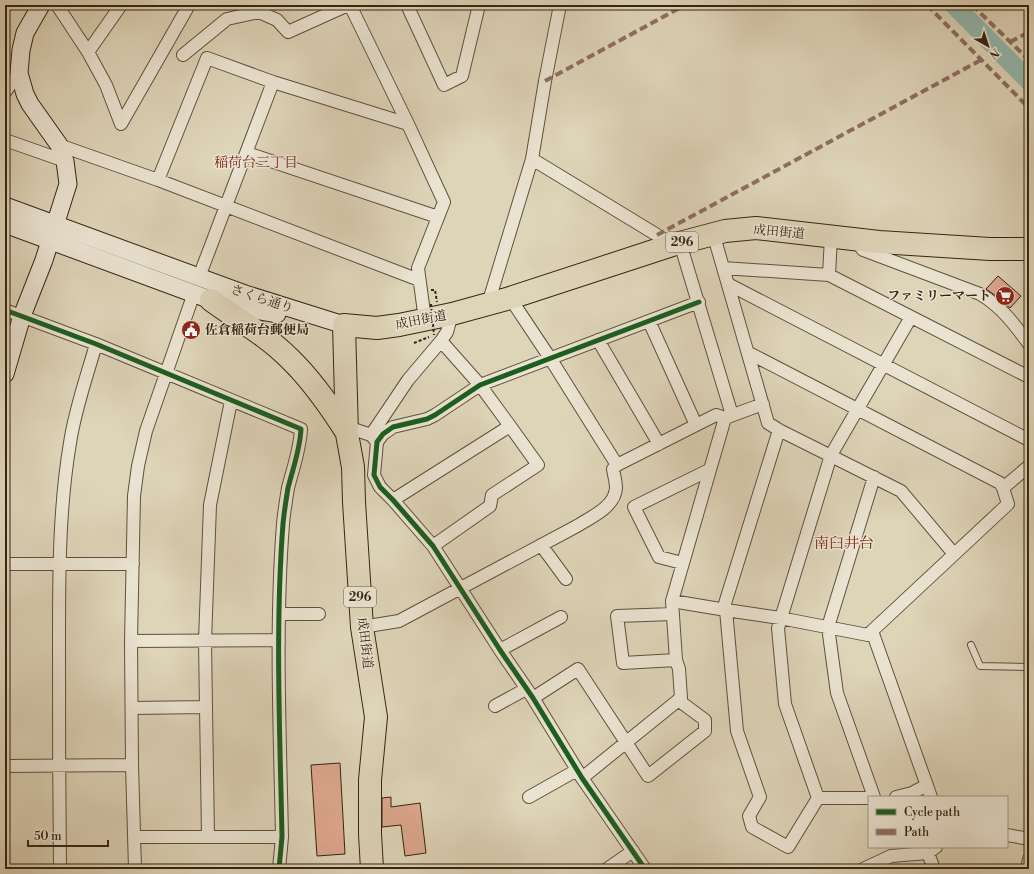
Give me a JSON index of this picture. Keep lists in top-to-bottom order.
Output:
{
  "streets": {
    "highway": ["成田街道", "296"],
    "street": ["さくら通り"]
  },
  "crossings": [
    ["成田街道", "さくら通り"]
  ],
  "districts": ["稲荷台三丁目", "南臼井台"],
  "places": {
    "supermarket": ["ファミリーマート"],
    "public building": ["佐倉稲荷台郵便局"]
  },
  "legend": ["Cycle path", "Path"],
  "scale_bar": "50 m",
  "north": "bottom right"
}
